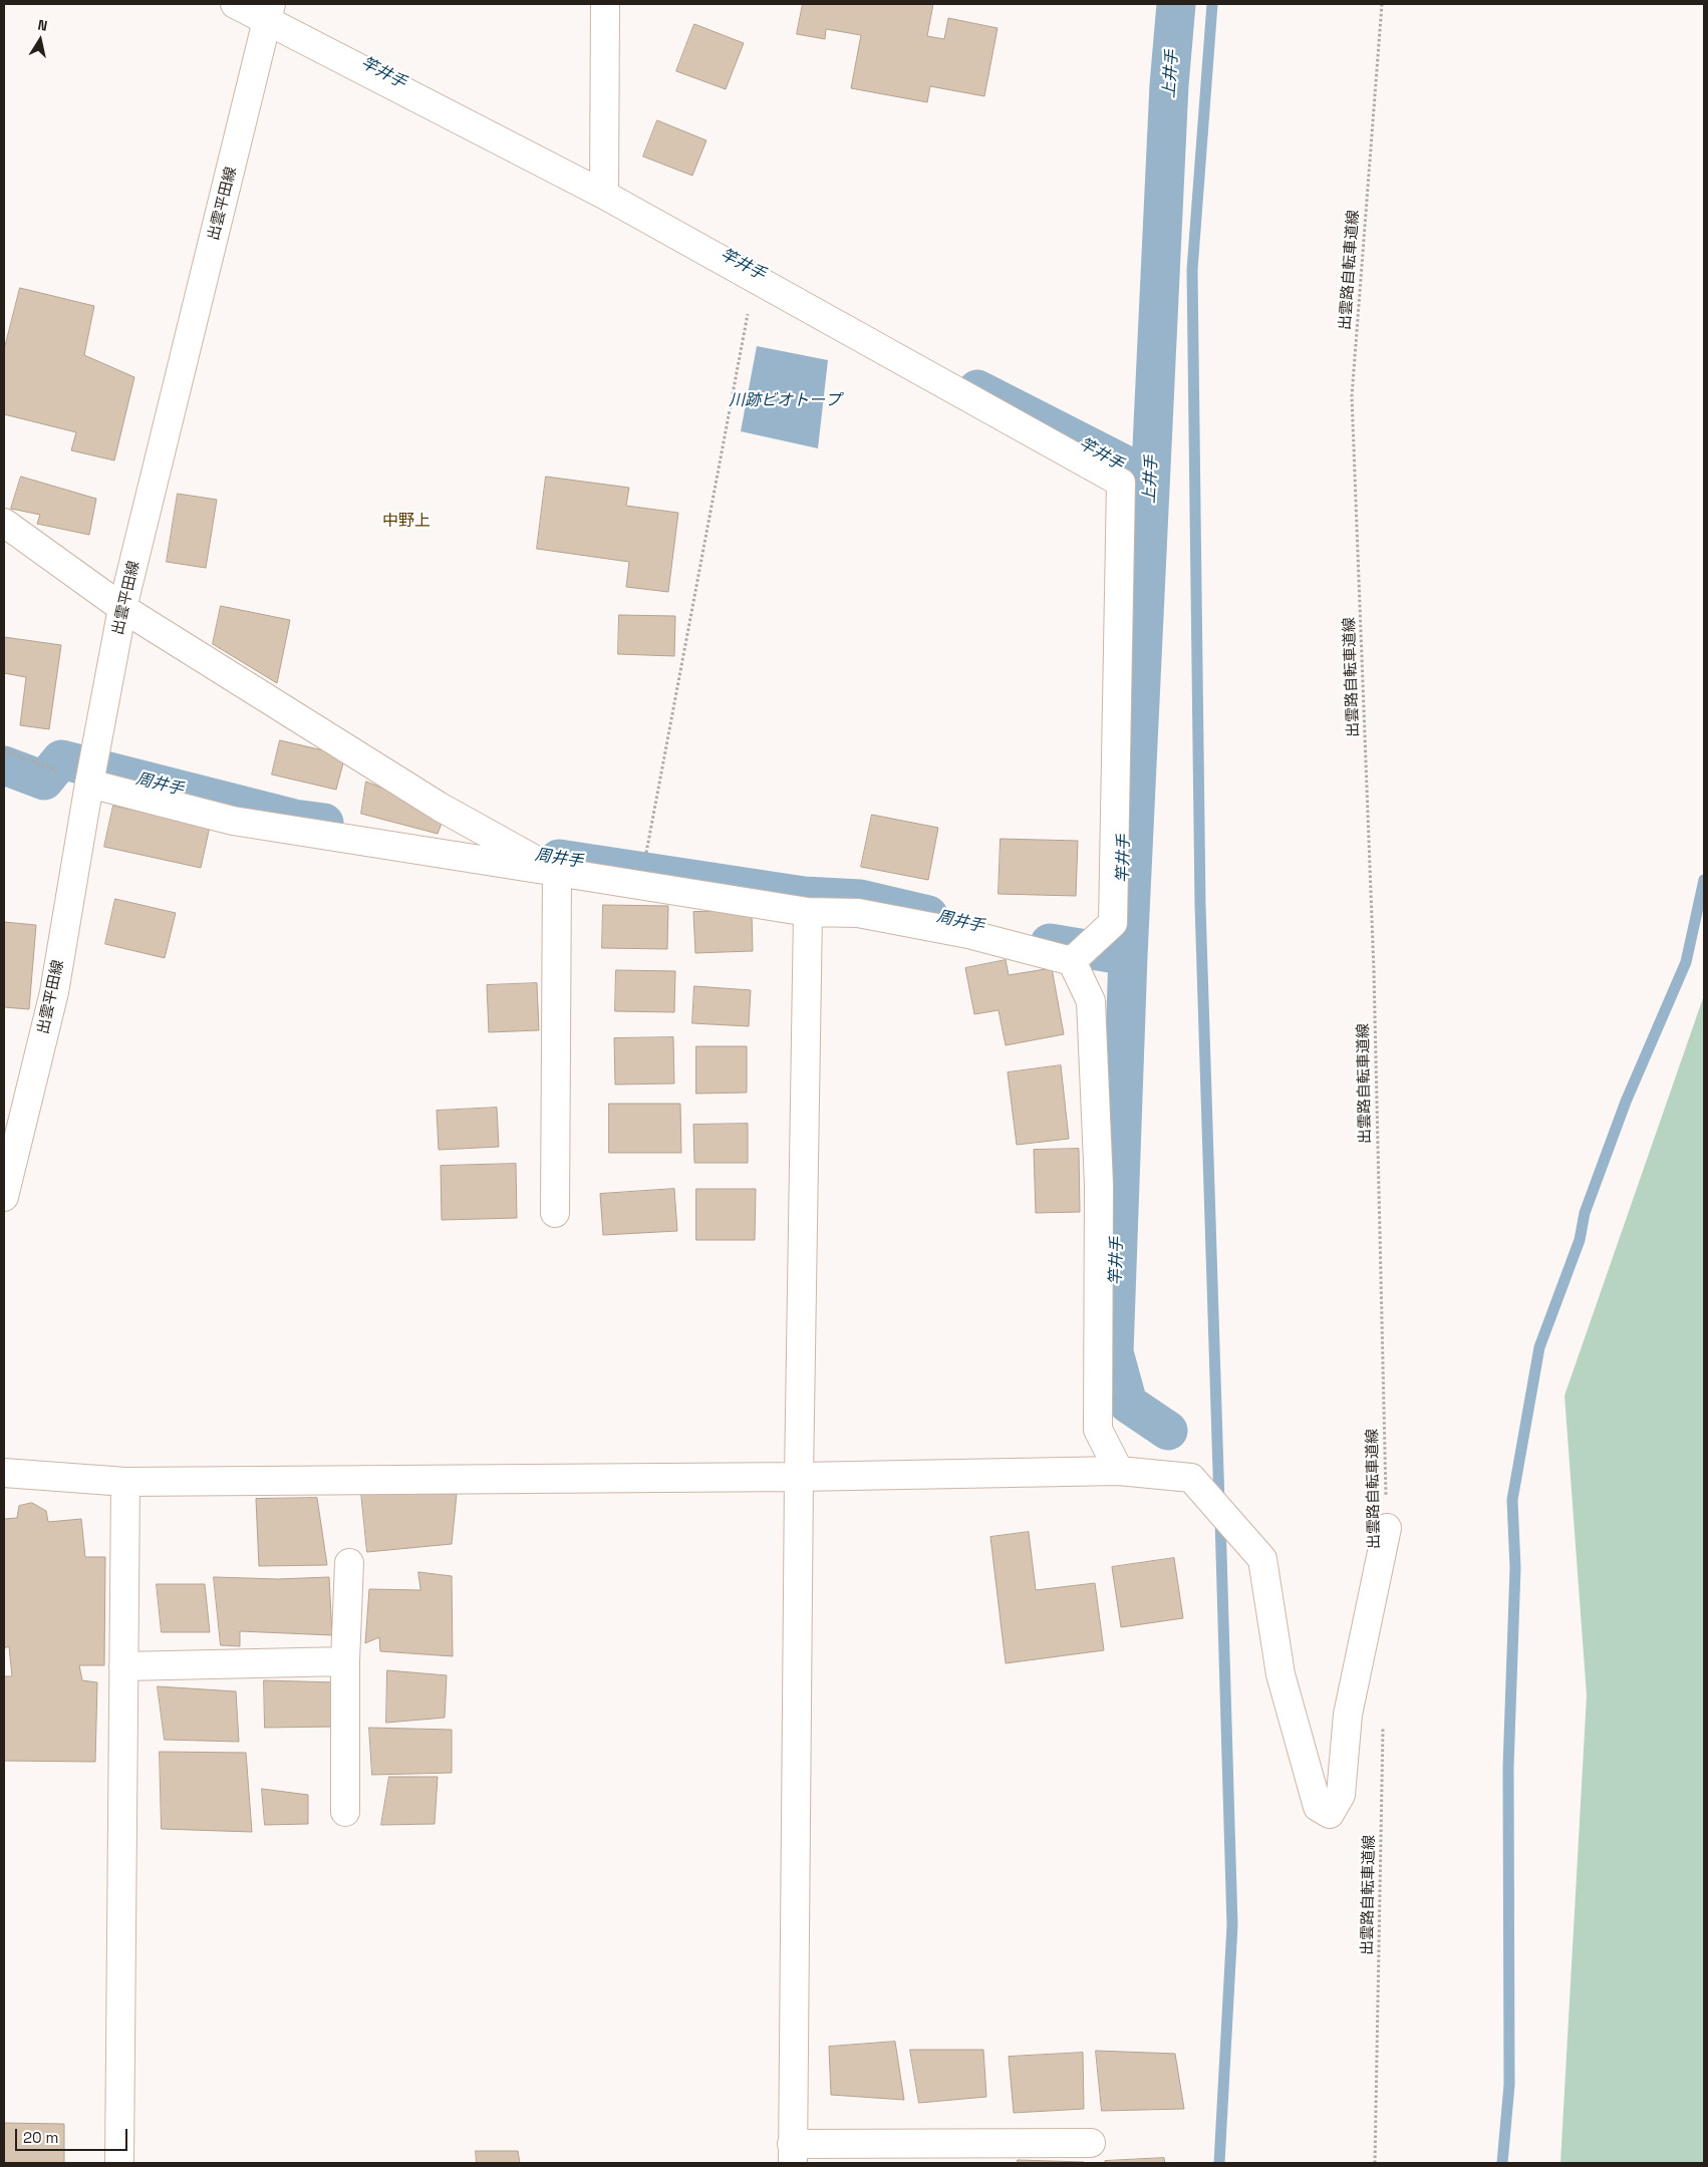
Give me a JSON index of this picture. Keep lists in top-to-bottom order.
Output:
{
  "streets": {
    "street": ["出雲平田線"],
    "path": ["出雲路自転車道線"]
  },
  "districts": ["中野上"],
  "water": [
    "竿井手",
    "上井手",
    "川跡ビオトープ",
    "周井手"
  ],
  "scale_bar": "20 m",
  "north": "top"
}
